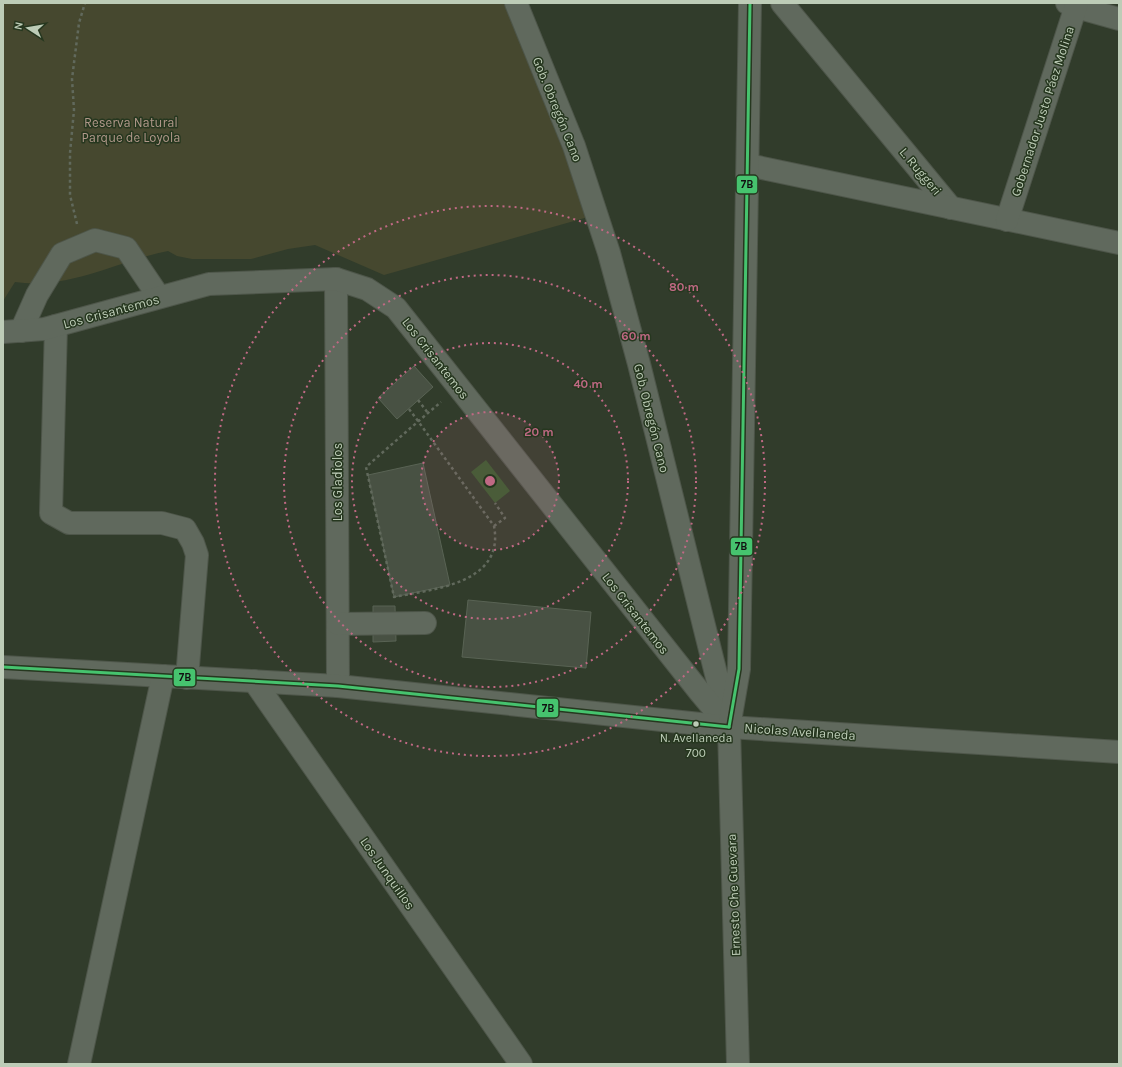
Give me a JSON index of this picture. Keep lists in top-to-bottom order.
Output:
{
  "streets": {
    "street": [
      "Gob. Obregón Cano",
      "Gobernador Justo Páez Molina",
      "L. Ruggeri",
      "Los Crisantemos",
      "Los Gladiolos",
      "Nicolas Avellaneda",
      "Los Junquillos",
      "Ernesto Che Guevara"
    ]
  },
  "crossings": [
    ["Gob. Obregón Cano", "Los Crisantemos"],
    ["Gob. Obregón Cano", "Nicolas Avellaneda"],
    ["Gob. Obregón Cano", "Ernesto Che Guevara"],
    ["Gobernador Justo Páez Molina", "L. Ruggeri"],
    ["Los Crisantemos", "Los Gladiolos"],
    ["Los Crisantemos", "Nicolas Avellaneda"],
    ["Los Crisantemos", "Ernesto Che Guevara"],
    ["Los Gladiolos", "Nicolas Avellaneda"],
    ["Nicolas Avellaneda", "Los Junquillos"],
    ["Nicolas Avellaneda", "Ernesto Che Guevara"]
  ],
  "parks": ["Reserva Natural Parque de Loyola"],
  "places": ["N. Avellaneda 700"],
  "lines": ["transit line 7B"],
  "north": "left",
  "rings": [
    "80 m",
    "60 m",
    "40 m",
    "20 m"
  ]
}
